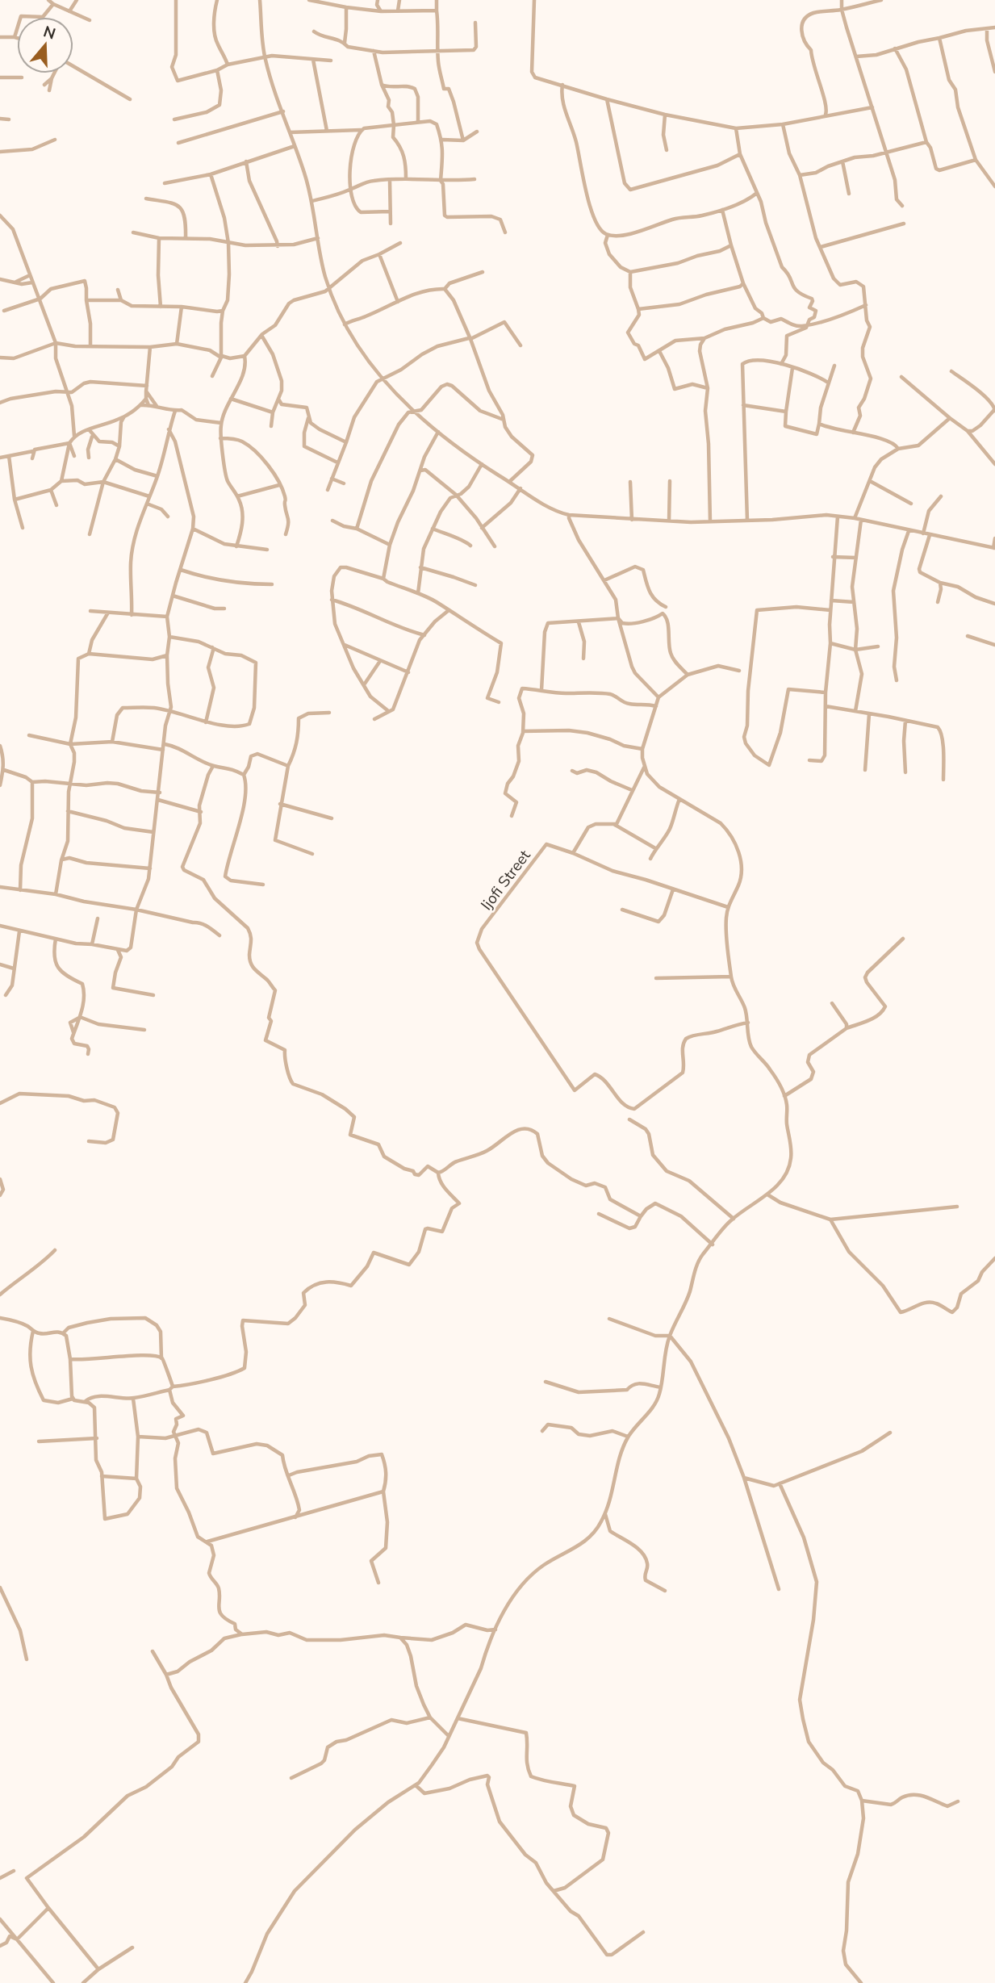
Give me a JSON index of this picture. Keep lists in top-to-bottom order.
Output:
{
  "streets": {
    "street": ["Ijofi Street"]
  },
  "north": "top"
}
